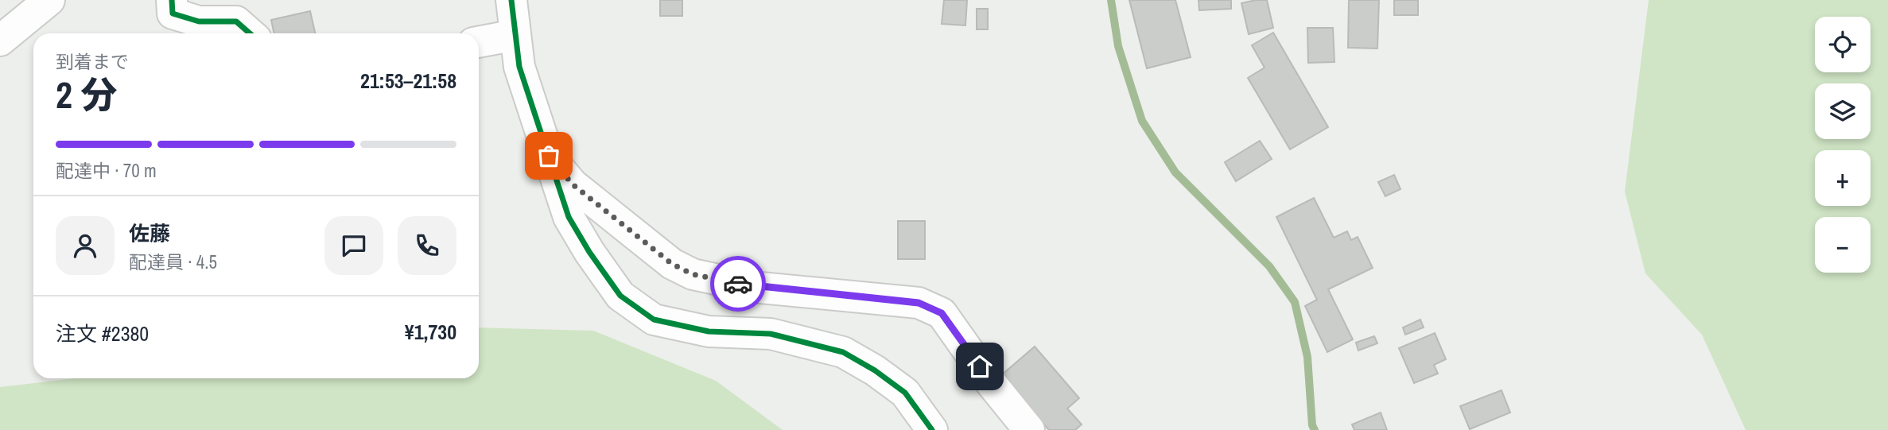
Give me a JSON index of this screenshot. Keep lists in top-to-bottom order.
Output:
{
  "page": {
    "map_buttons": ["+", "−"],
    "heading": ["2 分", "到着まで", "21:53–21:58"],
    "panel": [
      "佐藤",
      "配達員 · 4.5",
      "注文 #2380",
      "¥1,730"
    ],
    "bar": "配達中 · 70 m"
  }
}
